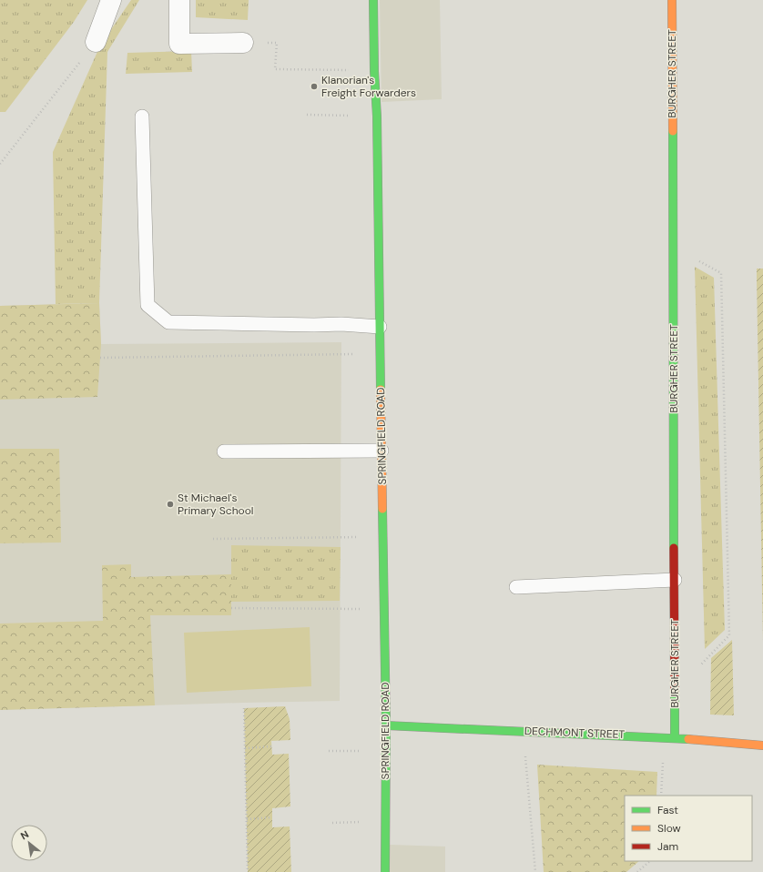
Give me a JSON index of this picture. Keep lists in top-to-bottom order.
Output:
{
  "streets": {
    "street": ["BURGHER STREET", "SPRINGFIELD ROAD", "DECHMONT STREET"]
  },
  "crossings": [
    ["BURGHER STREET", "DECHMONT STREET"],
    ["SPRINGFIELD ROAD", "DECHMONT STREET"]
  ],
  "places": ["Klanorian's Freight Forwarders", "St Michael's Primary School"],
  "legend": ["Fast", "Slow", "Jam"],
  "north": "top left"
}
